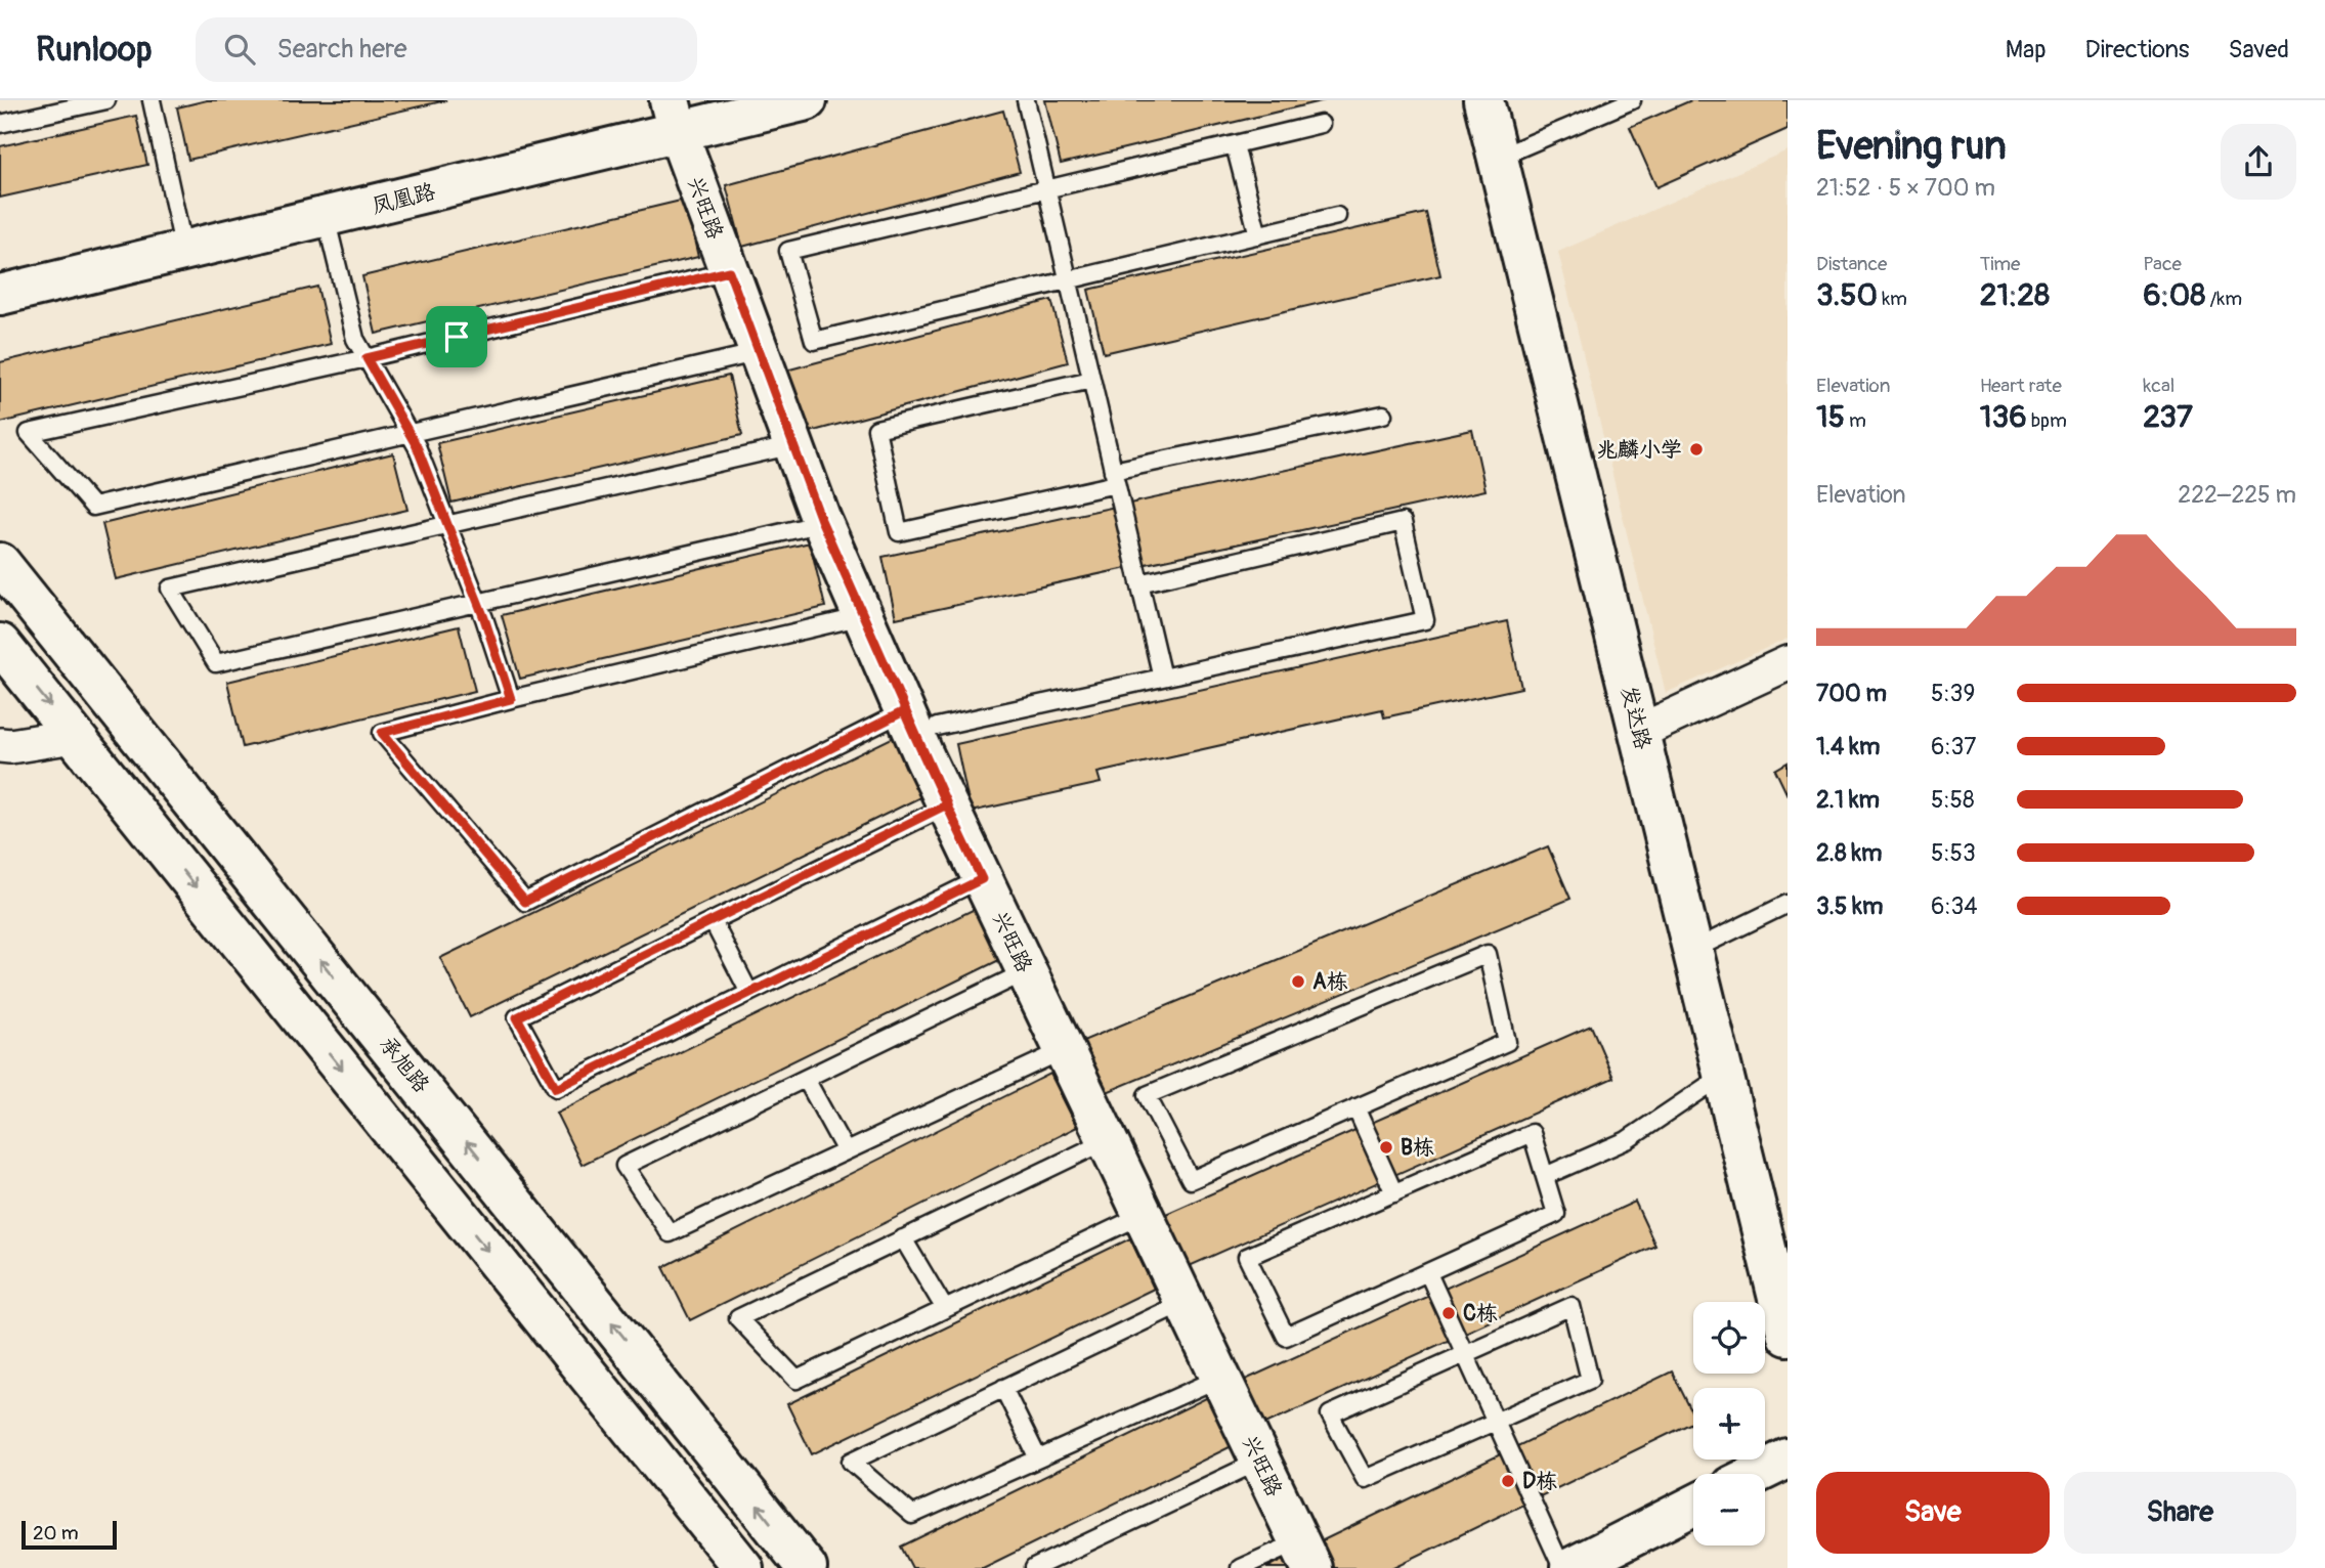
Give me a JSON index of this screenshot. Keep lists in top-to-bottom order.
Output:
{
  "streets": {
    "street": [
      "凤凰路",
      "兴旺路",
      "发达路",
      "承旭路"
    ]
  },
  "crossings": [
    ["凤凰路", "兴旺路"]
  ],
  "places": [
    "兆麟小学",
    "A栋",
    "B栋",
    "C栋",
    "D栋"
  ],
  "scale_bar": "20 m",
  "page": {
    "header": "Runloop",
    "search": "Search here",
    "nav": ["Map", "Directions", "Saved"],
    "heading": ["Evening run", "21:52 · 5 × 700 m"],
    "stats": [
      ["Distance", "3.50 km"],
      ["Time", "21:28"],
      ["Pace", "6:08 /km"],
      ["Elevation", "15 m"],
      ["Heart rate", "136 bpm"],
      ["kcal", "237"]
    ],
    "chart": ["Elevation", "222–225 m"],
    "list": [
      {
        "name": "700 m",
        "note": "5:39"
      },
      {
        "name": "1.4 km",
        "note": "6:37"
      },
      {
        "name": "2.1 km",
        "note": "5:58"
      },
      {
        "name": "2.8 km",
        "note": "5:53"
      },
      {
        "name": "3.5 km",
        "note": "6:34"
      }
    ],
    "map_buttons": ["+", "−"],
    "buttons": ["Save", "Share"],
    "scale": "20 m"
  }
}
